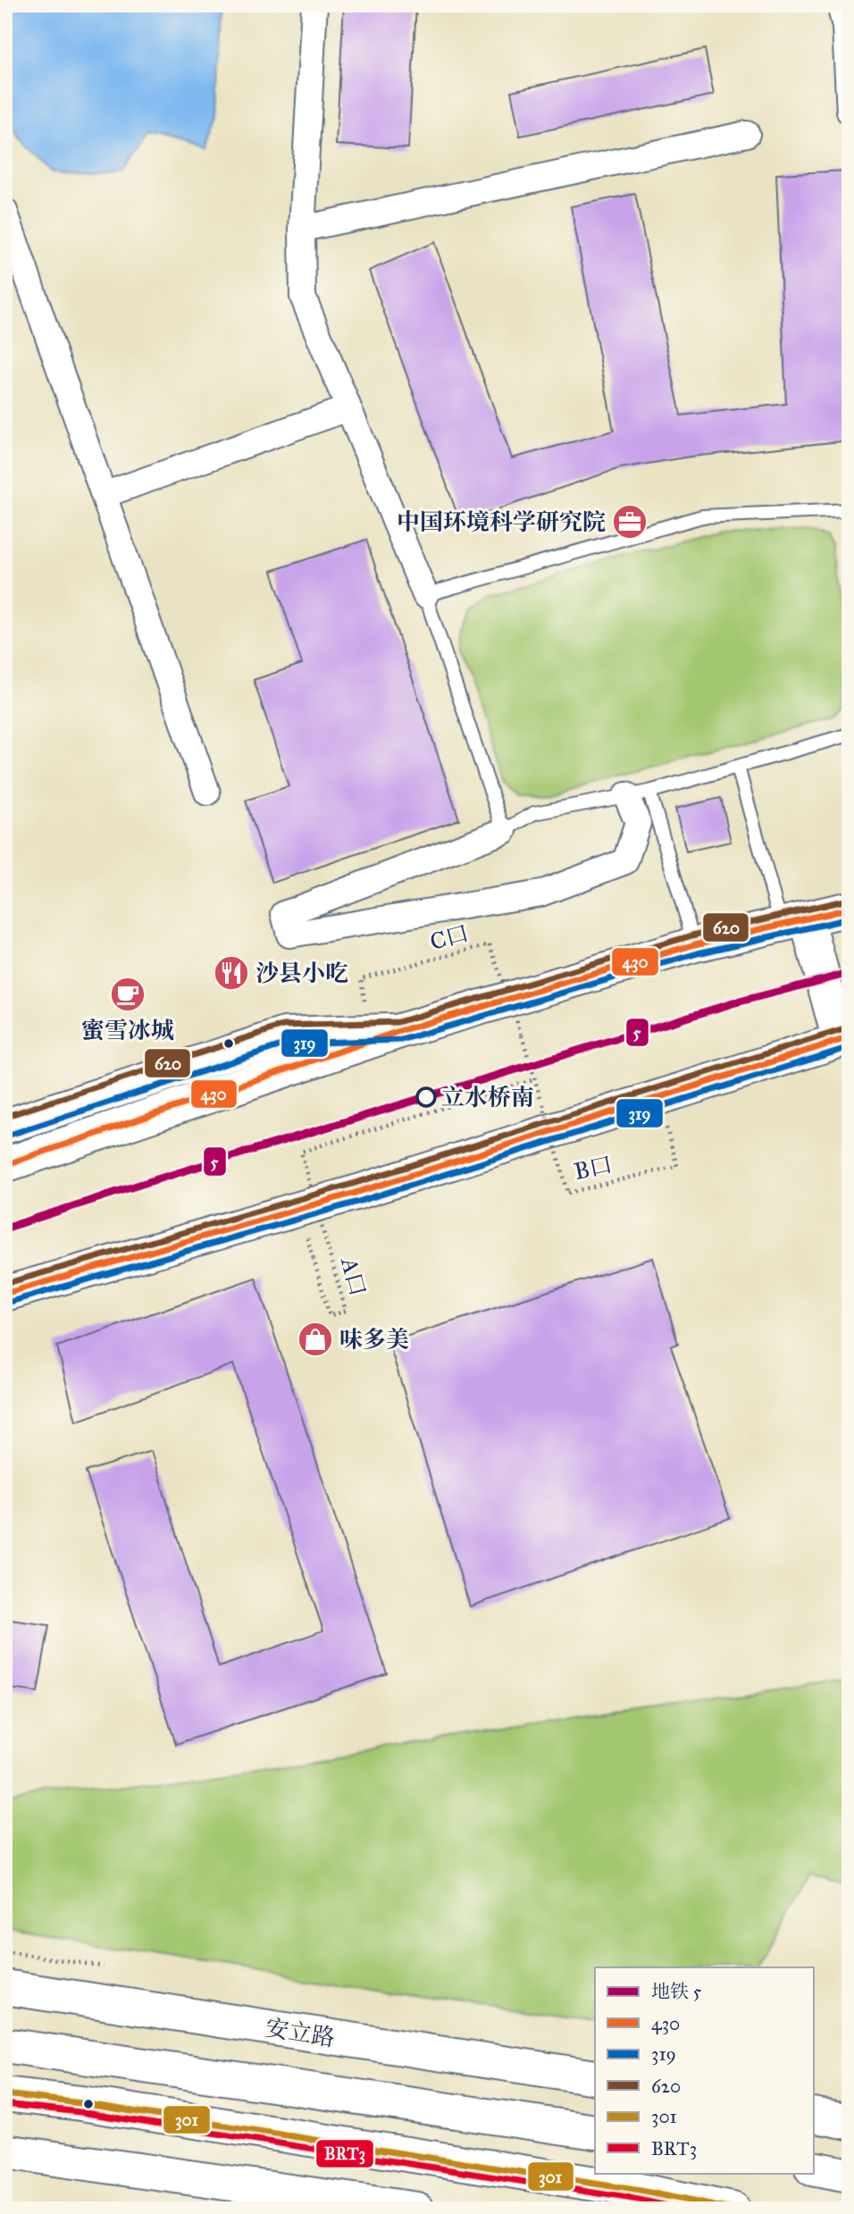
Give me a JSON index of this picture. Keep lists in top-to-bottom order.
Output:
{
  "streets": {
    "main road": ["安立路"],
    "path": ["C口", "B口", "A口"]
  },
  "crossings": [
    ["C口", "B口"],
    ["C口", "A口"],
    ["B口", "A口"]
  ],
  "places": {
    "office": ["中国环境科学研究院"],
    "restaurant": ["沙县小吃"],
    "cafe": ["蜜雪冰城"],
    "other": ["立水桥南"],
    "shop": ["味多美"]
  },
  "lines": [
    "transit line 620",
    "transit line 430",
    "transit line 319",
    "metro line 5",
    "transit line 301",
    "transit line BRT3"
  ],
  "legend": [
    "地铁 5",
    "430",
    "319",
    "620",
    "301",
    "BRT3"
  ]
}
